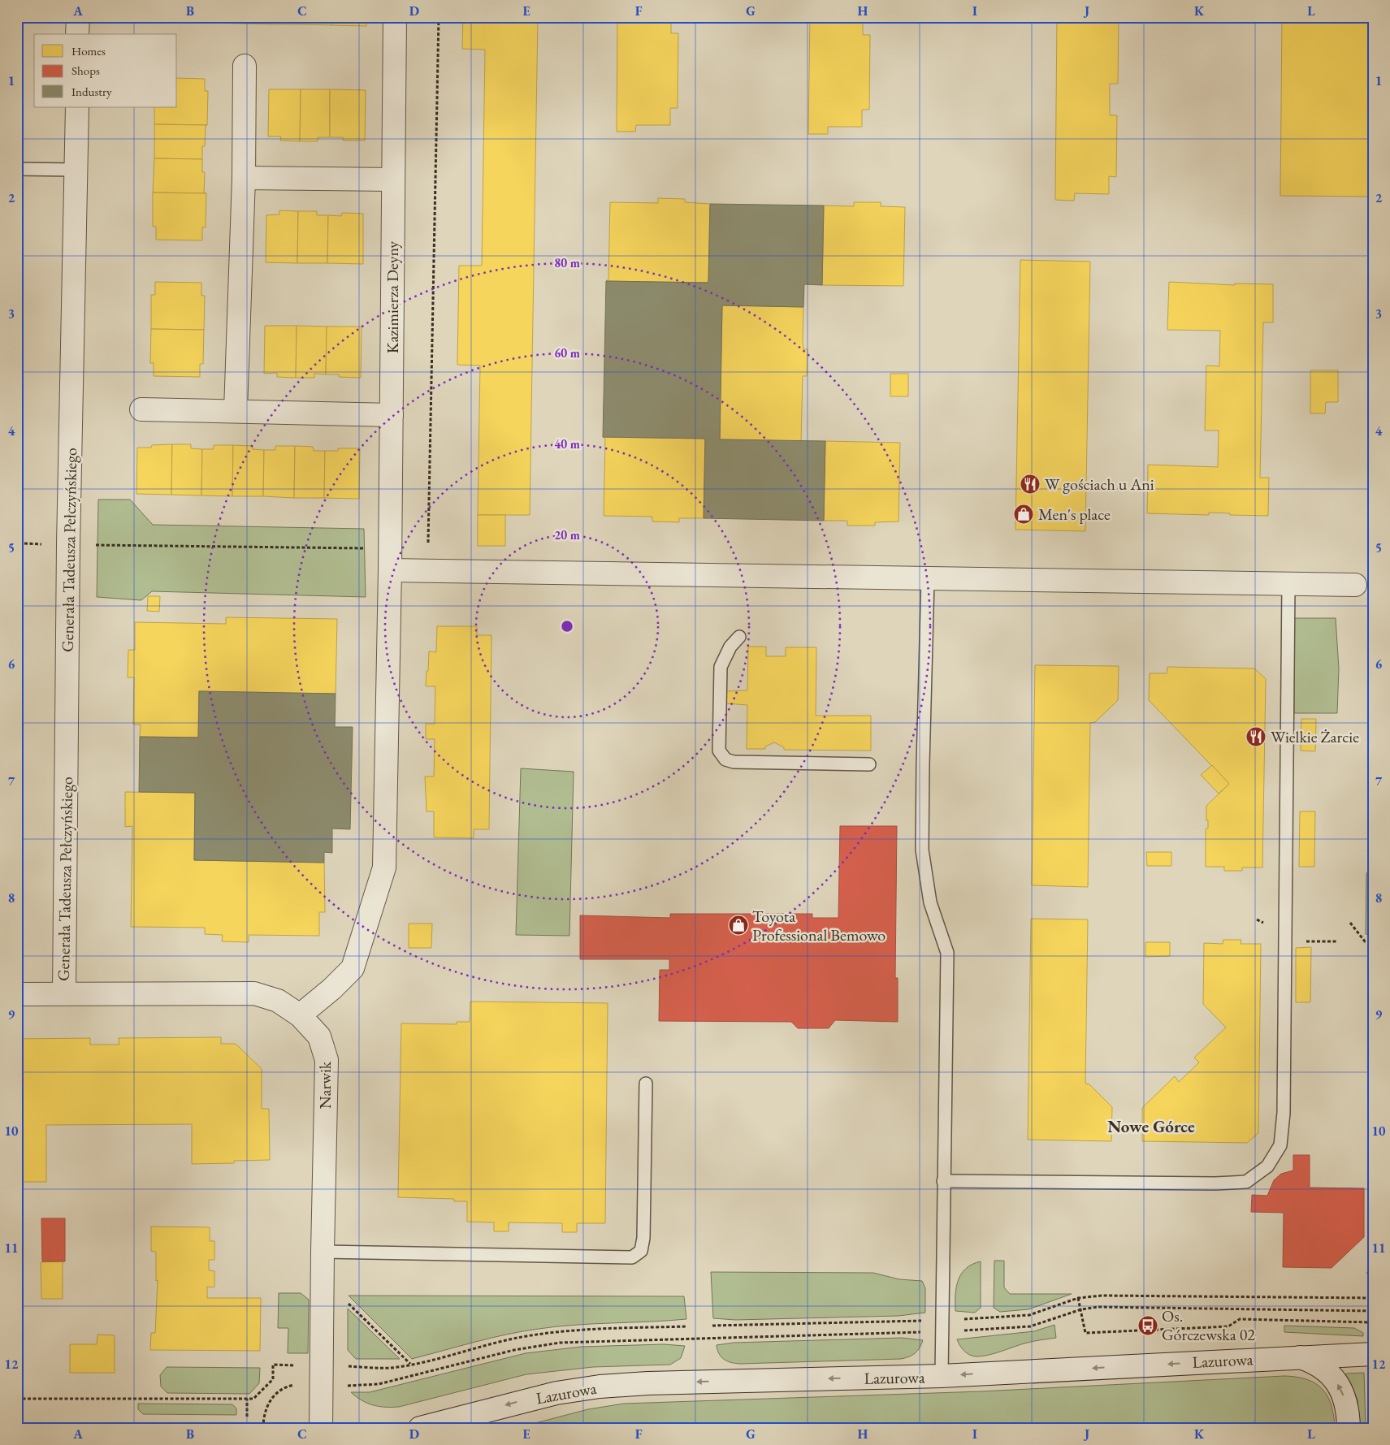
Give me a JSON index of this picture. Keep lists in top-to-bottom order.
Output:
{
  "streets": {
    "street": [
      "Kazimierza Deyny",
      "Generała Tadeusza Pełczyńskiego",
      "Narwik",
      "Lazurowa"
    ]
  },
  "crossings": [
    ["Kazimierza Deyny", "Narwik"],
    ["Generała Tadeusza Pełczyńskiego", "Narwik"]
  ],
  "one_way": ["Lazurowa"],
  "districts": ["Nowe Górce"],
  "places": {
    "restaurant": ["W gościach u Ani", "Wielkie Żarcie"],
    "shop": ["Men's place", "Toyota Professional Bemowo"],
    "bus stop": ["Os. Górczewska 02"]
  },
  "legend": ["Homes", "Shops", "Industry"],
  "grid": {
    "columns": [
      "A",
      "B",
      "C",
      "D",
      "E",
      "F",
      "G",
      "H",
      "I",
      "J",
      "K",
      "L"
    ],
    "rows": [
      "1",
      "2",
      "3",
      "4",
      "5",
      "6",
      "7",
      "8",
      "9",
      "10",
      "11",
      "12"
    ]
  },
  "rings": [
    "80 m",
    "60 m",
    "40 m",
    "20 m"
  ]
}
